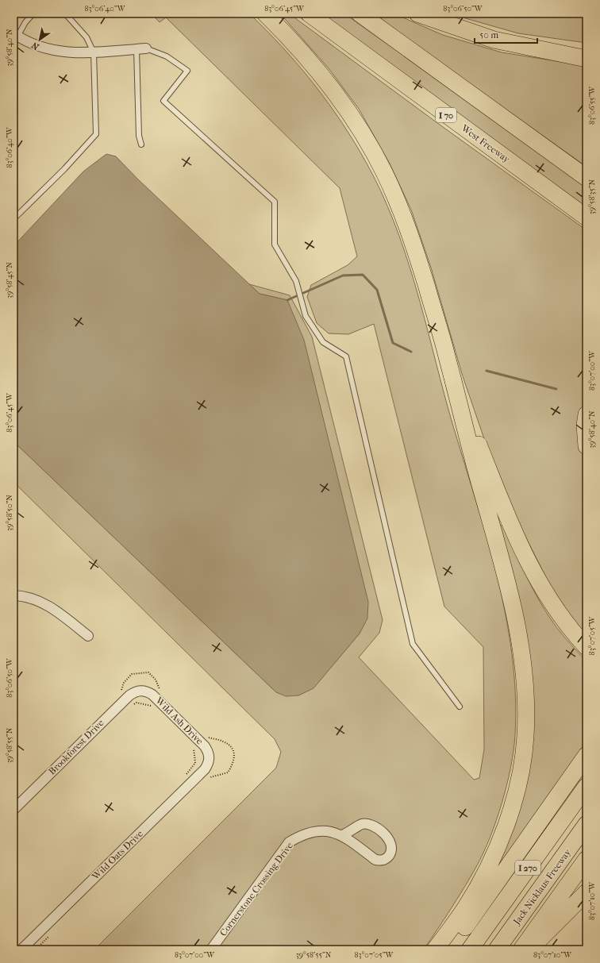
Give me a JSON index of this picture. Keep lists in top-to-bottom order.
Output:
{
  "streets": {
    "highway": [
      "I 70",
      "West Freeway",
      "I 270",
      "Jack Nicklaus Freeway"
    ],
    "street": [
      "Wild Ash Drive",
      "Brookforest Drive",
      "Wild Oats Drive",
      "Cornerstone Crossing Drive"
    ]
  },
  "crossings": [
    ["Wild Ash Drive", "Brookforest Drive"],
    ["Wild Ash Drive", "Wild Oats Drive"]
  ],
  "scale_bar": "50 m",
  "north": "bottom left",
  "coordinates": [
    "83°06'40\"W",
    "83°06'45\"W",
    "83°06'50\"W",
    "39°58'40\"N",
    "83°06'55\"W",
    "39°58'35\"N",
    "39°58'45\"N",
    "83°07'00\"W",
    "39°58'50\"N",
    "83°07'05\"W",
    "39°58'55\"N",
    "83°07'10\"W"
  ]
}
